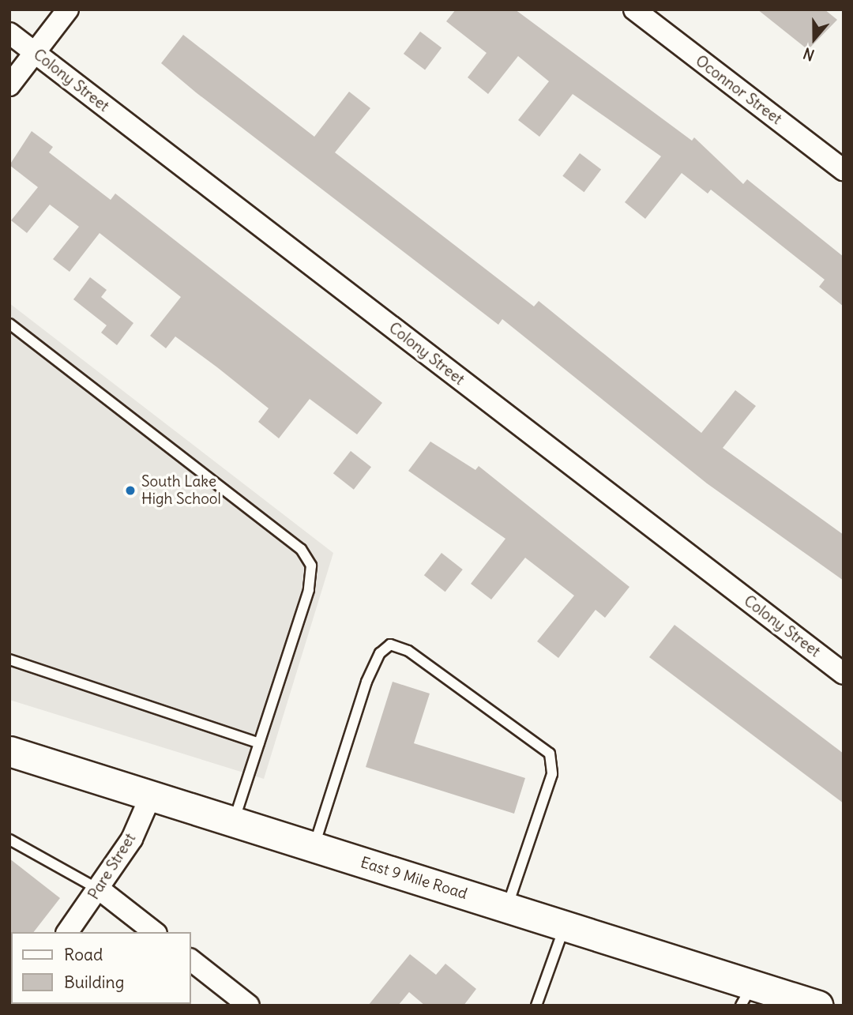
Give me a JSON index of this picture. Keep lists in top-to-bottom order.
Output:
{
  "streets": {
    "main road": ["East 9 Mile Road"],
    "street": ["Colony Street", "Oconnor Street", "Pare Street"]
  },
  "crossings": [
    ["Pare Street", "East 9 Mile Road"]
  ],
  "places": ["South Lake High School"],
  "legend": ["Road", "Building"],
  "north": "bottom"
}
